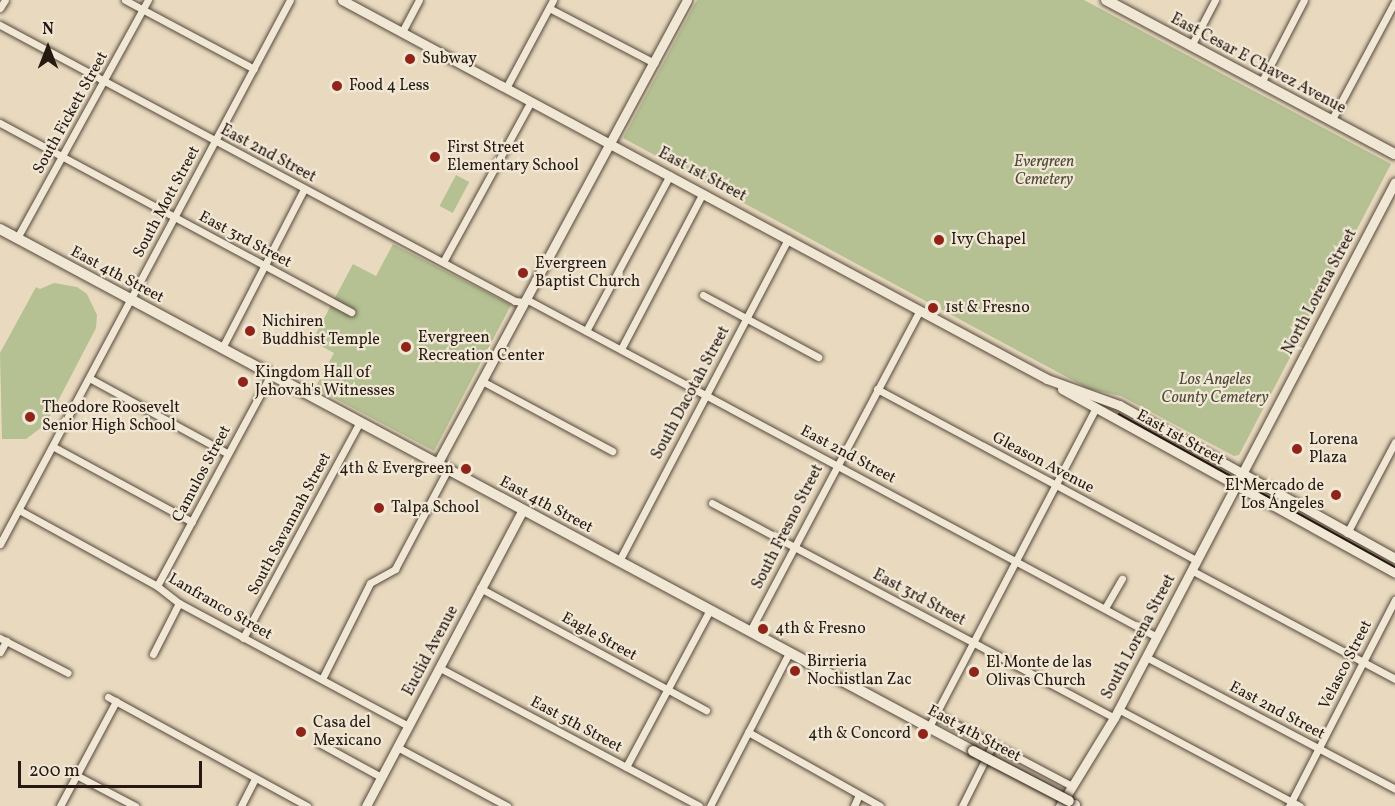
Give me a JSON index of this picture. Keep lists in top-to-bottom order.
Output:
{
  "streets": {
    "main road": ["East Cesar E Chavez Avenue", "East 4th Street"],
    "street": [
      "South Fickett Street",
      "East 2nd Street",
      "East 1st Street",
      "South Mott Street",
      "East 3rd Street",
      "North Lorena Street",
      "South Dacotah Street",
      "Gleason Avenue",
      "Camulos Street",
      "South Savannah Street",
      "South Fresno Street",
      "Lanfranco Street",
      "Eagle Street",
      "South Lorena Street",
      "Euclid Avenue",
      "Velasco Street",
      "East 5th Street"
    ]
  },
  "crossings": [
    ["South Fickett Street", "East 2nd Street"],
    ["South Fickett Street", "East 3rd Street"],
    ["South Fickett Street", "East 4th Street"],
    ["East 2nd Street", "South Mott Street"],
    ["East 2nd Street", "South Dacotah Street"],
    ["East 2nd Street", "South Fresno Street"],
    ["East 2nd Street", "South Lorena Street"],
    ["East 2nd Street", "Velasco Street"],
    ["East 1st Street", "North Lorena Street"],
    ["East 1st Street", "South Dacotah Street"],
    ["East 1st Street", "South Fresno Street"],
    ["East 1st Street", "South Lorena Street"],
    ["South Mott Street", "East 3rd Street"],
    ["South Mott Street", "East 4th Street"],
    ["South Mott Street", "Lanfranco Street"],
    ["East 3rd Street", "South Fresno Street"],
    ["East 3rd Street", "South Lorena Street"],
    ["East 3rd Street", "Velasco Street"],
    ["East 4th Street", "South Dacotah Street"],
    ["East 4th Street", "Camulos Street"],
    ["East 4th Street", "South Savannah Street"],
    ["East 4th Street", "South Fresno Street"],
    ["East 4th Street", "South Lorena Street"],
    ["East 4th Street", "Euclid Avenue"],
    ["North Lorena Street", "South Lorena Street"],
    ["Gleason Avenue", "South Fresno Street"],
    ["Gleason Avenue", "South Lorena Street"],
    ["Camulos Street", "Lanfranco Street"],
    ["South Savannah Street", "Lanfranco Street"],
    ["Lanfranco Street", "Euclid Avenue"],
    ["Eagle Street", "Euclid Avenue"],
    ["Euclid Avenue", "East 5th Street"]
  ],
  "parks": ["Evergreen Cemetery", "Los Angeles County Cemetery"],
  "places": [
    "Subway",
    "Food 4 Less",
    "First Street Elementary School",
    "Ivy Chapel",
    "Evergreen Baptist Church",
    "1st & Fresno",
    "Nichiren Buddhist Temple",
    "Evergreen Recreation Center",
    "Kingdom Hall of Jehovah's Witnesses",
    "Theodore Roosevelt Senior High School",
    "Lorena Plaza",
    "4th & Evergreen",
    "El Mercado de Los Ángeles",
    "Talpa School",
    "4th & Fresno",
    "Birrieria Nochistlan Zac",
    "El Monte de las Olivas Church",
    "Casa del Mexicano",
    "4th & Concord"
  ],
  "scale_bar": "200 m",
  "north": "top"
}
